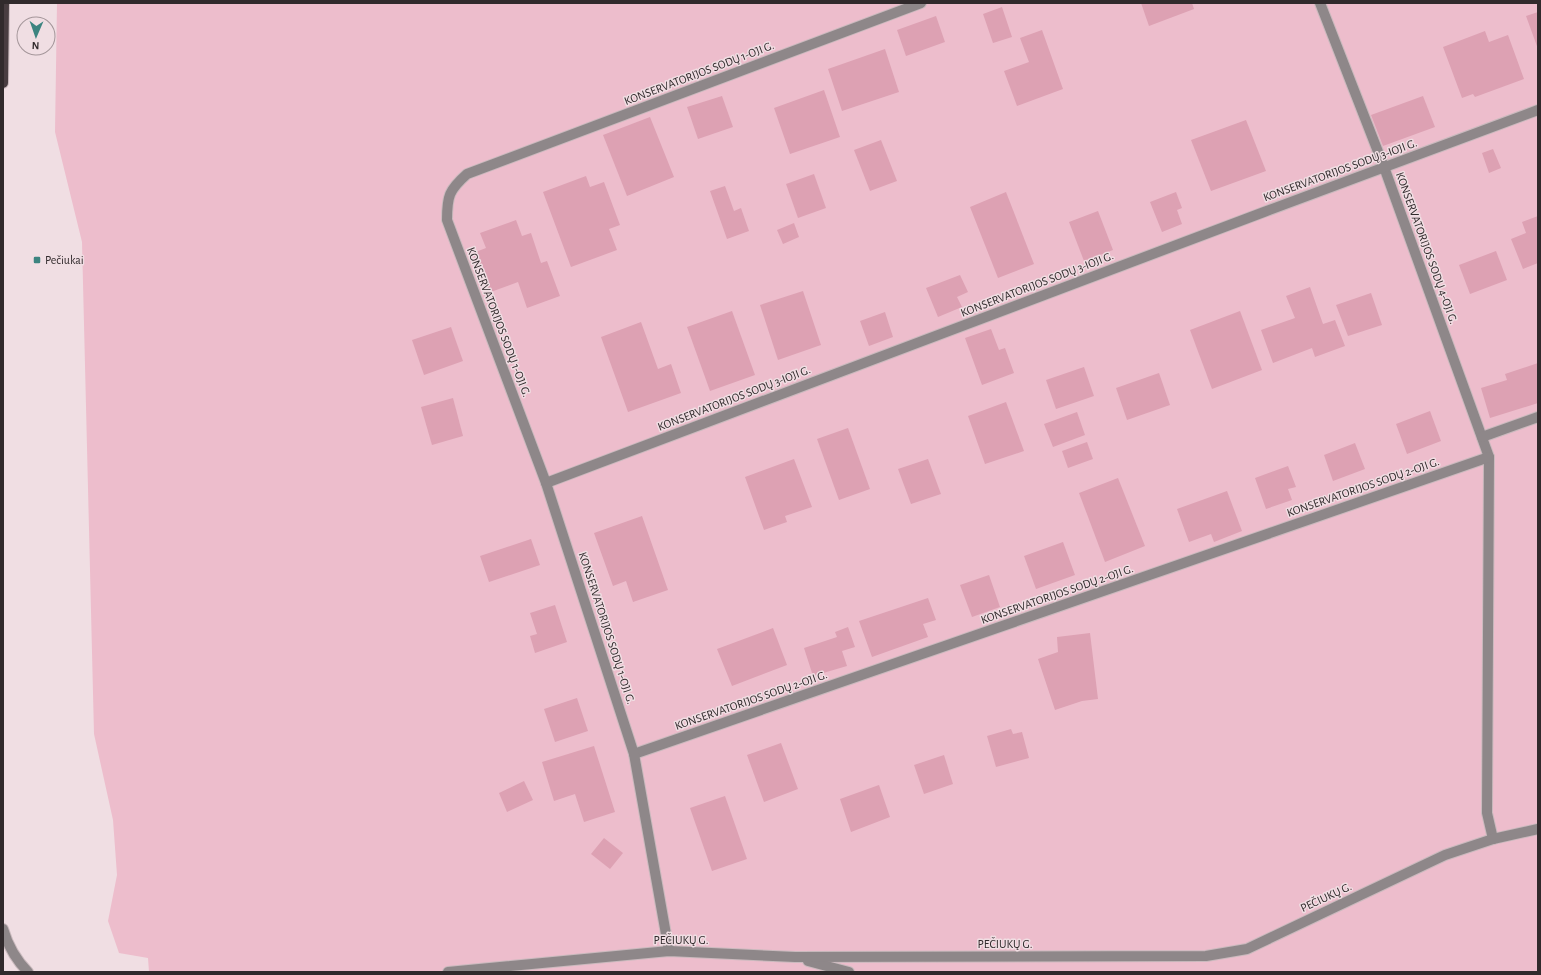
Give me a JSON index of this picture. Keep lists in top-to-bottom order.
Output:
{
  "streets": {
    "street": [
      "KONSERVATORIJOS SODŲ 1-OJI G.",
      "KONSERVATORIJOS SODŲ 3-IOJI G.",
      "KONSERVATORIJOS SODŲ 4-OJI G.",
      "KONSERVATORIJOS SODŲ 2-OJI G.",
      "PEČIUKŲ G."
    ]
  },
  "crossings": [
    ["KONSERVATORIJOS SODŲ 1-OJI G.", "KONSERVATORIJOS SODŲ 3-IOJI G."],
    ["KONSERVATORIJOS SODŲ 1-OJI G.", "KONSERVATORIJOS SODŲ 2-OJI G."],
    ["KONSERVATORIJOS SODŲ 1-OJI G.", "PEČIUKŲ G."],
    ["KONSERVATORIJOS SODŲ 3-IOJI G.", "KONSERVATORIJOS SODŲ 4-OJI G."],
    ["KONSERVATORIJOS SODŲ 4-OJI G.", "KONSERVATORIJOS SODŲ 2-OJI G."],
    ["KONSERVATORIJOS SODŲ 4-OJI G.", "PEČIUKŲ G."]
  ],
  "places": {
    "transit": ["Pečiukai"]
  },
  "north": "bottom"
}
